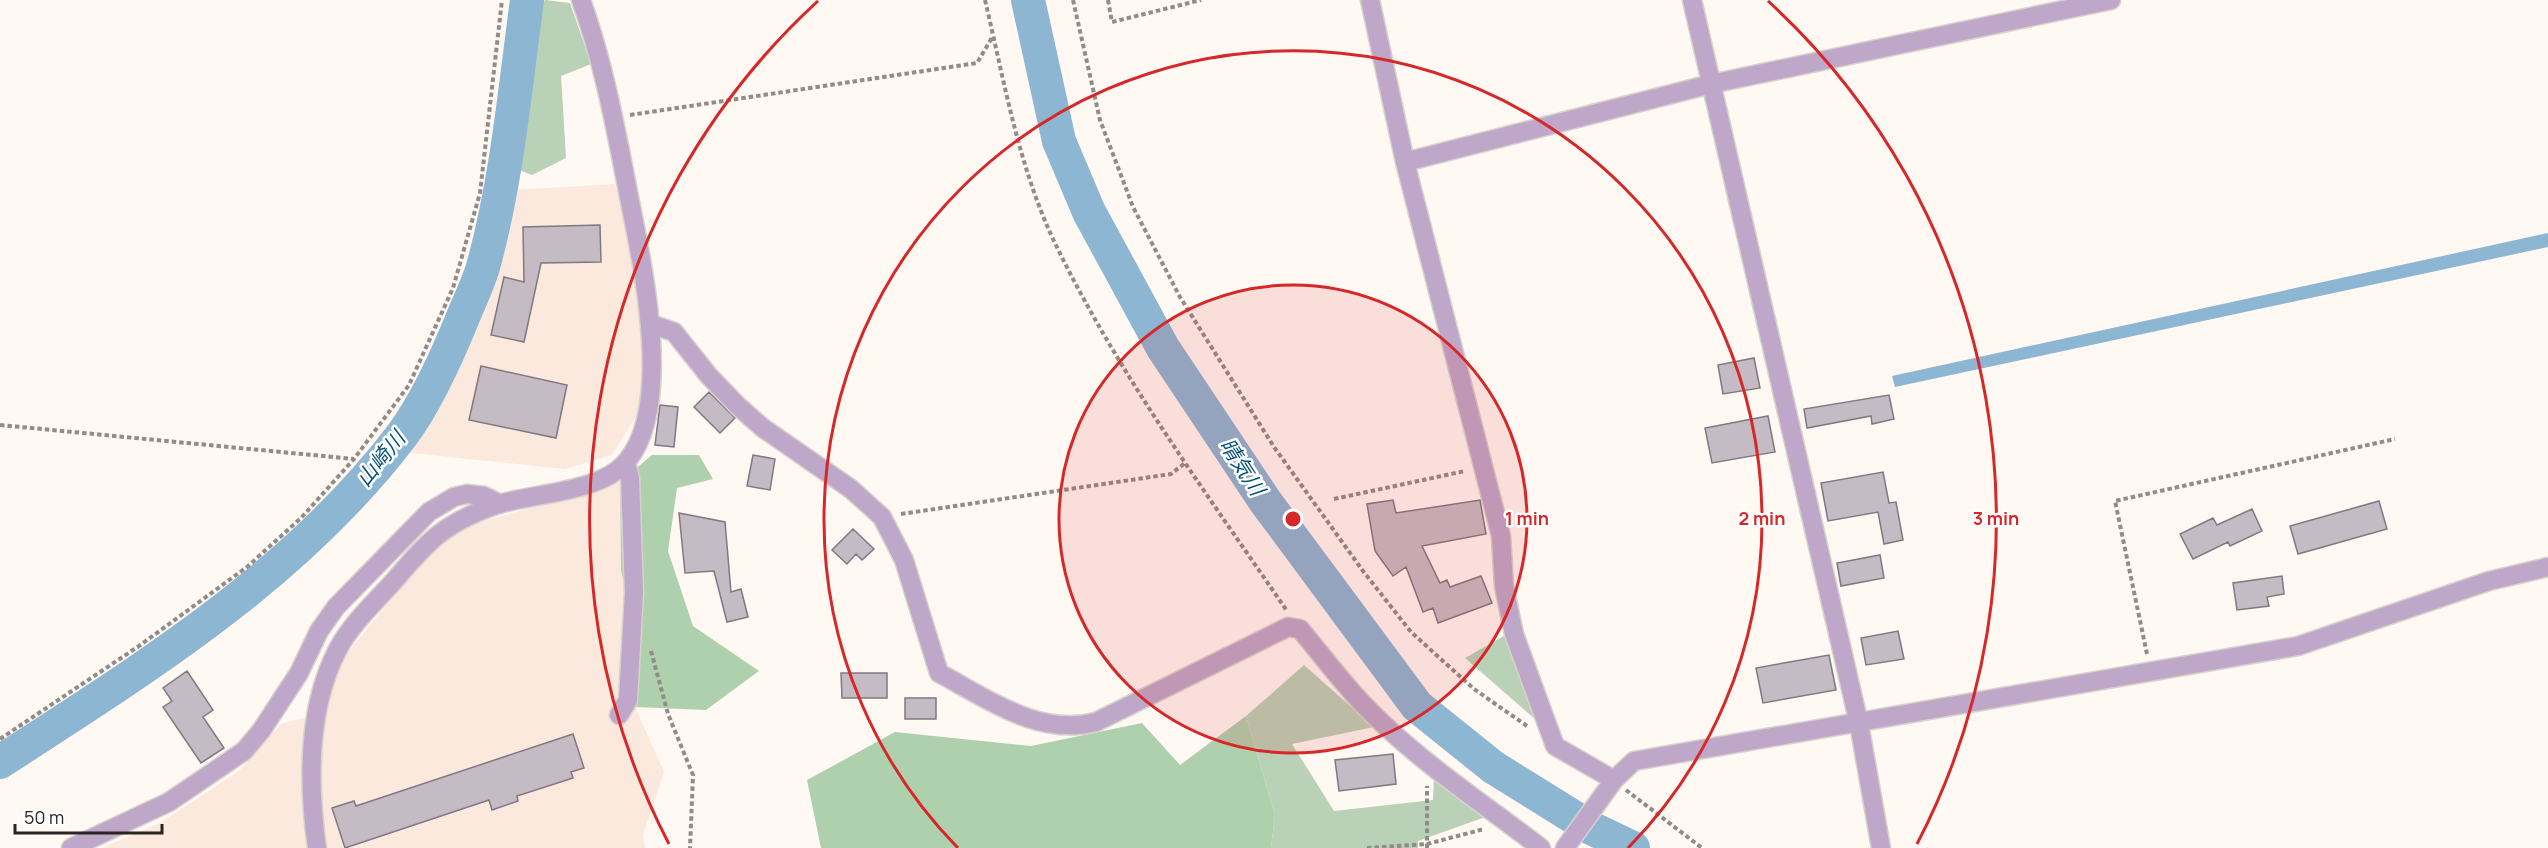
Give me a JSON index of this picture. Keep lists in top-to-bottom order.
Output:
{
  "water": ["山崎川", "晴気川"],
  "scale_bar": "50 m",
  "rings": ["1 min", "2 min", "3 min"]
}
